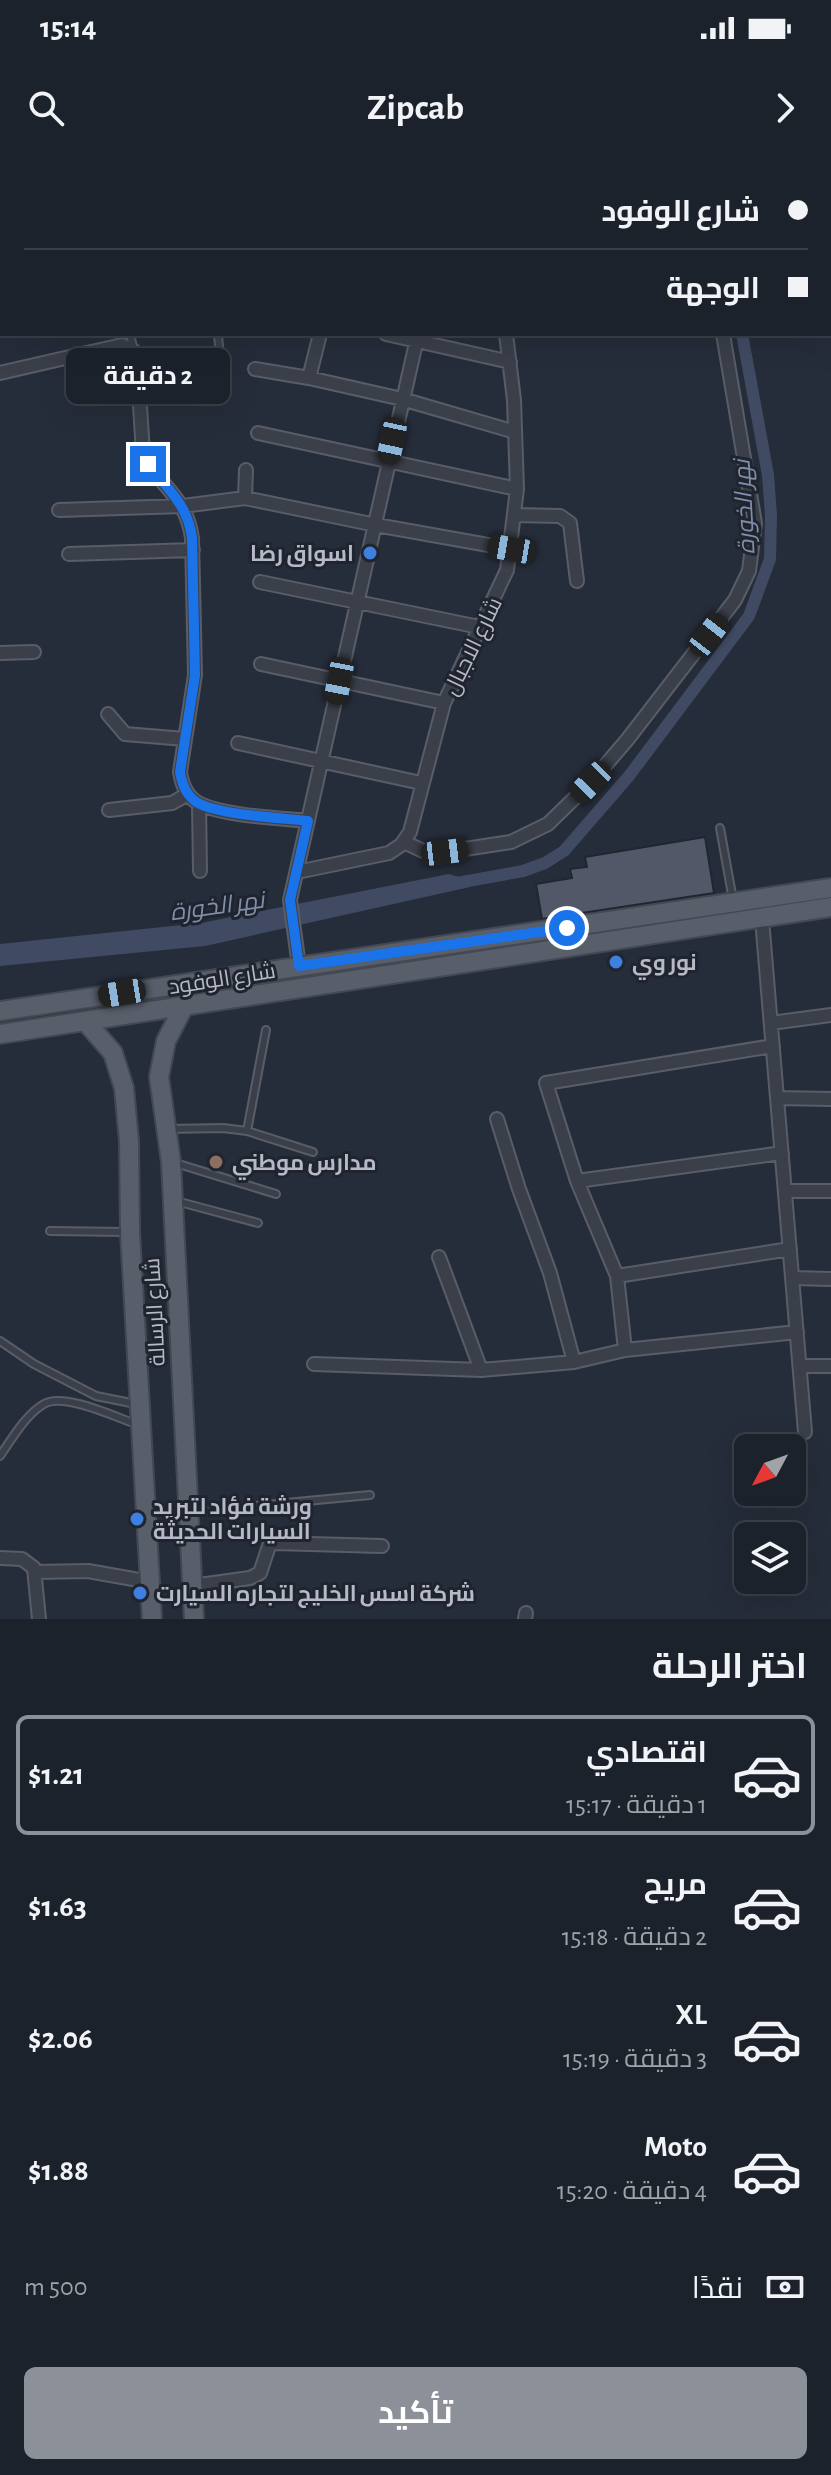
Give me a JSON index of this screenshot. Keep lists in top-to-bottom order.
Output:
{
  "streets": {
    "main road": ["شارع الوفود", "شارع الرسالة"],
    "street": ["شارع الاجبال"]
  },
  "crossings": [
    ["شارع الوفود", "شارع الرسالة"]
  ],
  "water": ["نهر الخورة"],
  "places": [
    "اسواق رضا",
    "نور وي",
    "مدارس موطني",
    "ورشة فؤاد لتبريد السيارات الحديثة",
    "شركة اسس الخليج لتجاره السيارت"
  ],
  "north": "bottom left",
  "page": {
    "status": "15:14",
    "header": "Zipcab",
    "banner": ["شارع الوفود", "الوجهة"],
    "bubble": "2 دقيقة",
    "heading": "اختر الرحلة",
    "list": [
      {
        "name": "اقتصادي",
        "note": "1 دقيقة · 15:17",
        "value": "$1.21"
      },
      {
        "name": "مريح",
        "note": "2 دقيقة · 15:18",
        "value": "$1.63"
      },
      {
        "name": "XL",
        "note": "3 دقيقة · 15:19",
        "value": "$2.06"
      },
      {
        "name": "Moto",
        "note": "4 دقيقة · 15:20",
        "value": "$1.88"
      }
    ],
    "pay": ["نقدًا", "500 m"],
    "buttons": "تأكيد"
  }
}
